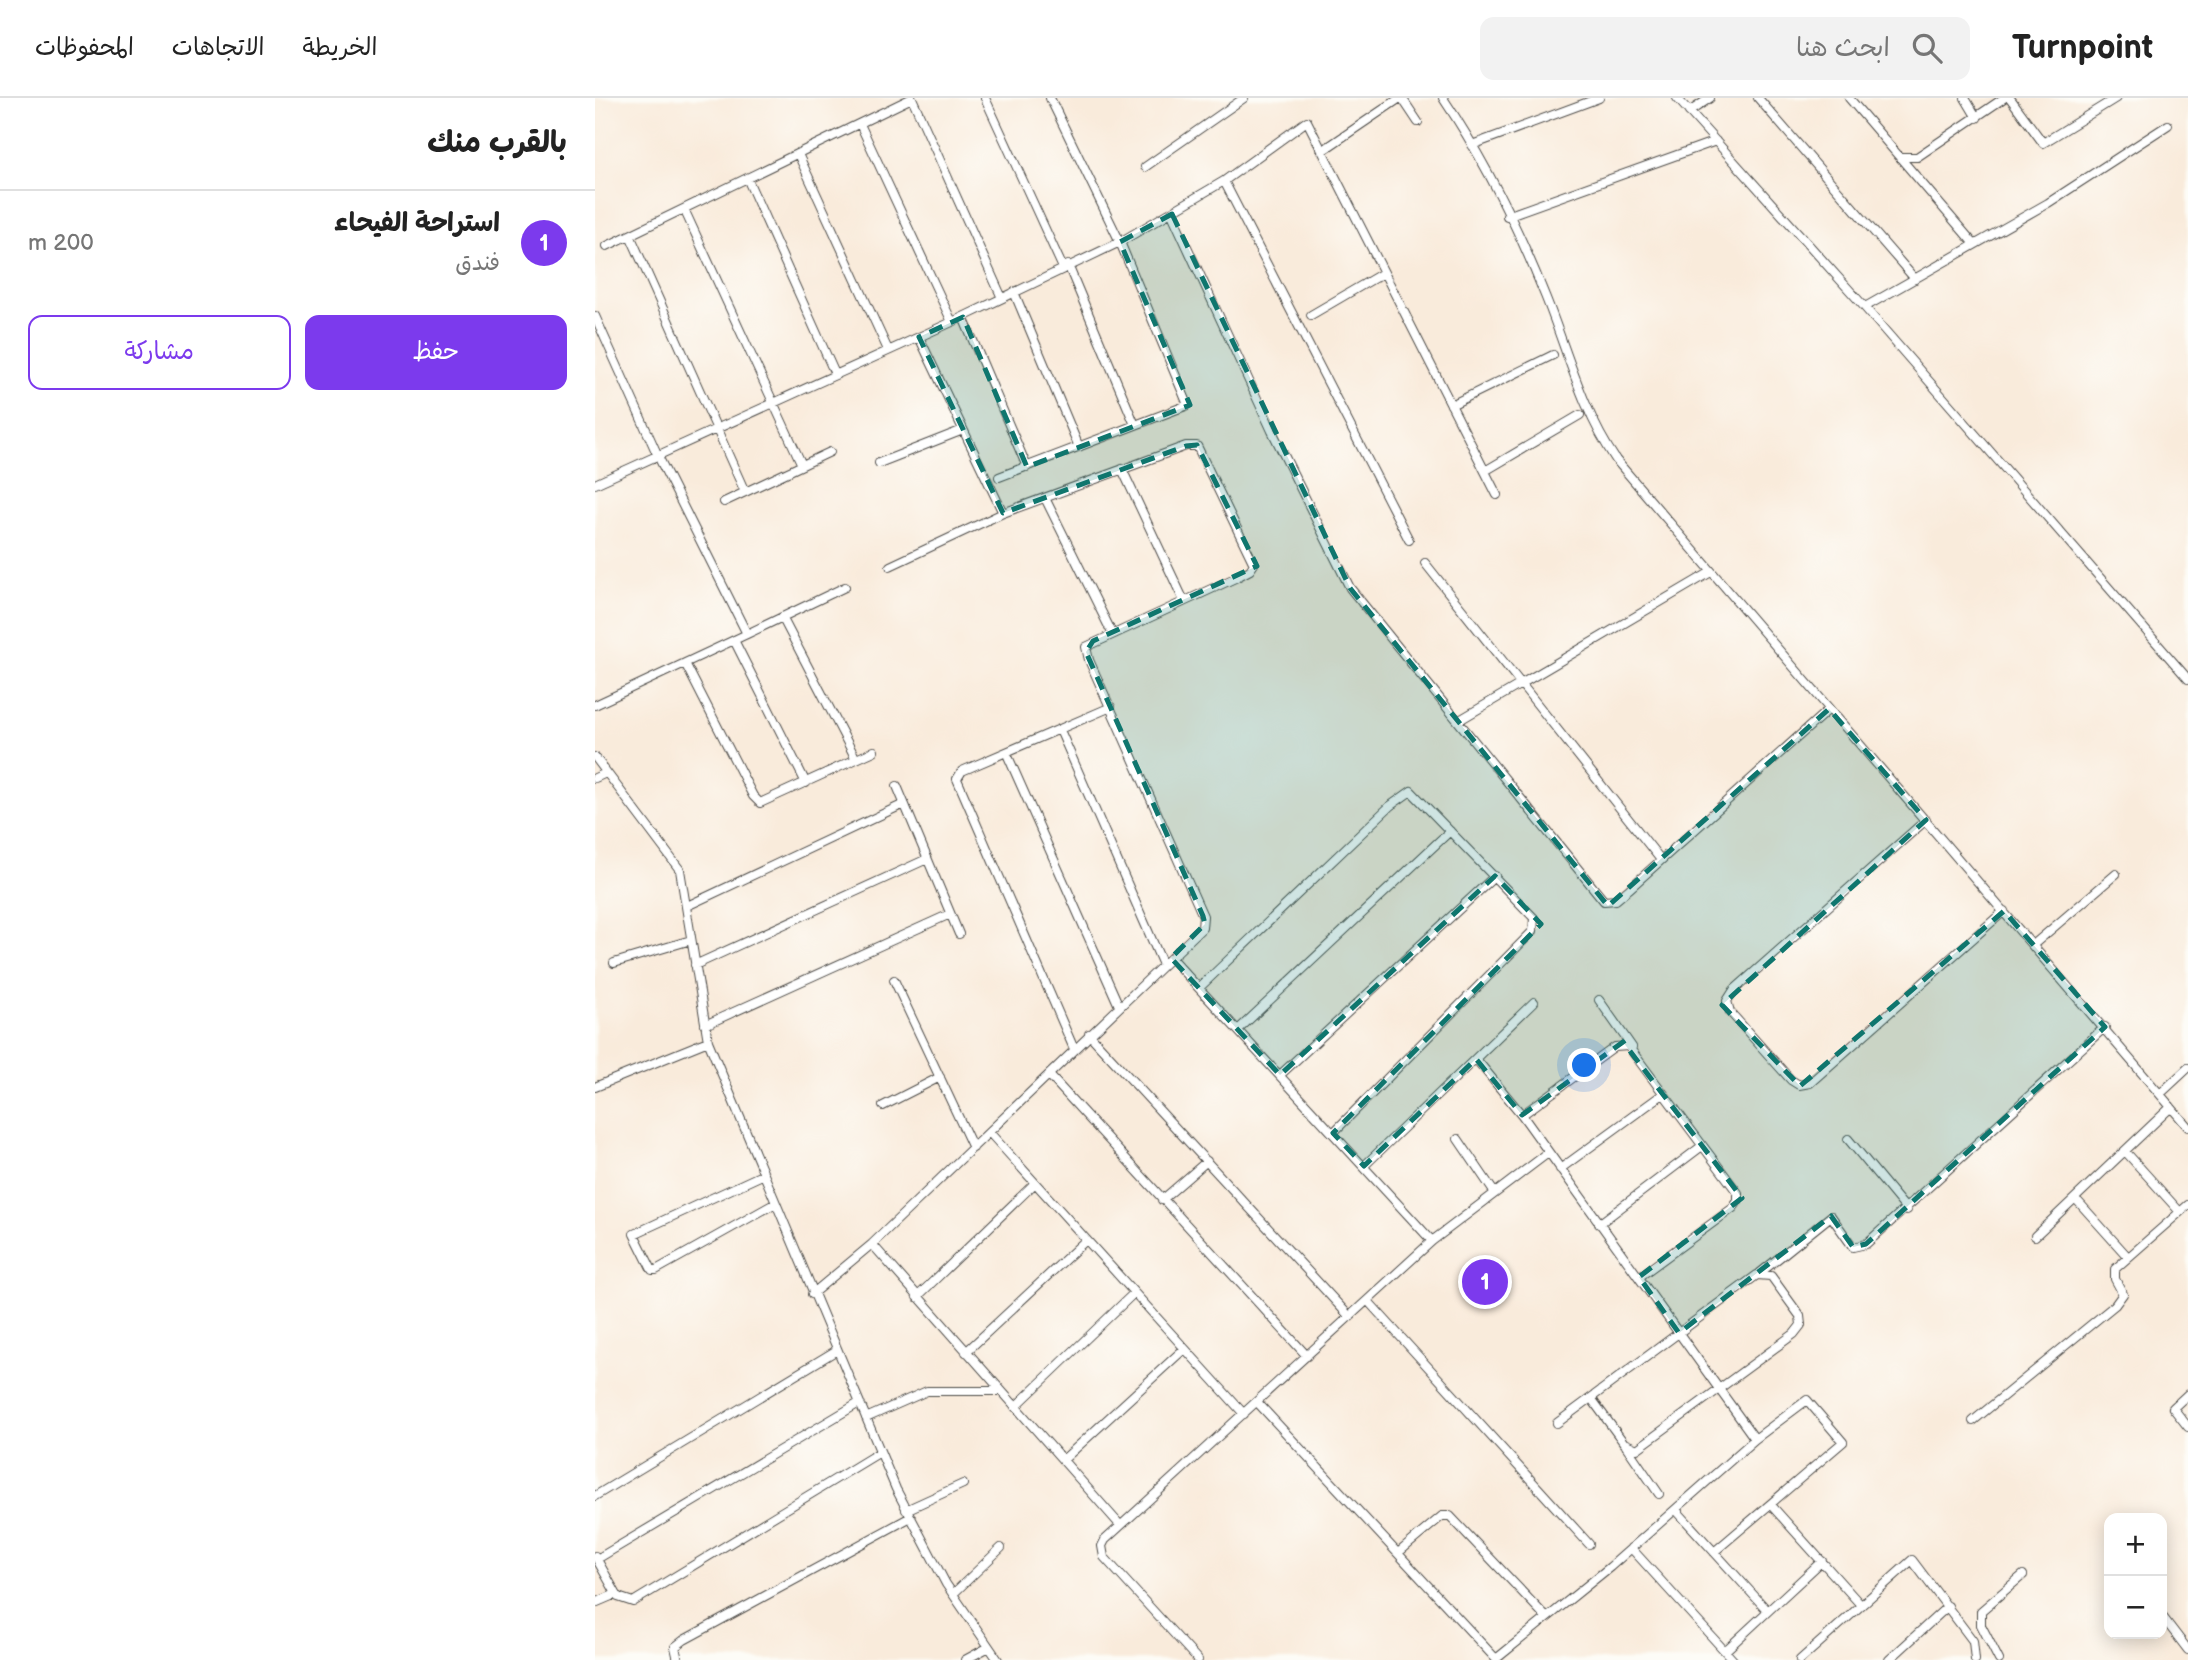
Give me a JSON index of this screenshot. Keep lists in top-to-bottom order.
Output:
{
  "page": {
    "header": "Turnpoint",
    "search": "ابحث هنا",
    "nav": ["الخريطة", "الاتجاهات", "المحفوظات"],
    "heading": "بالقرب منك",
    "list": [
      {
        "mark": "1",
        "name": "استراحة الفيحاء",
        "note": "فندق",
        "value": "200 m"
      }
    ],
    "buttons": ["حفظ", "مشاركة"],
    "pins": "1",
    "map_buttons": ["+", "−"]
  }
}
